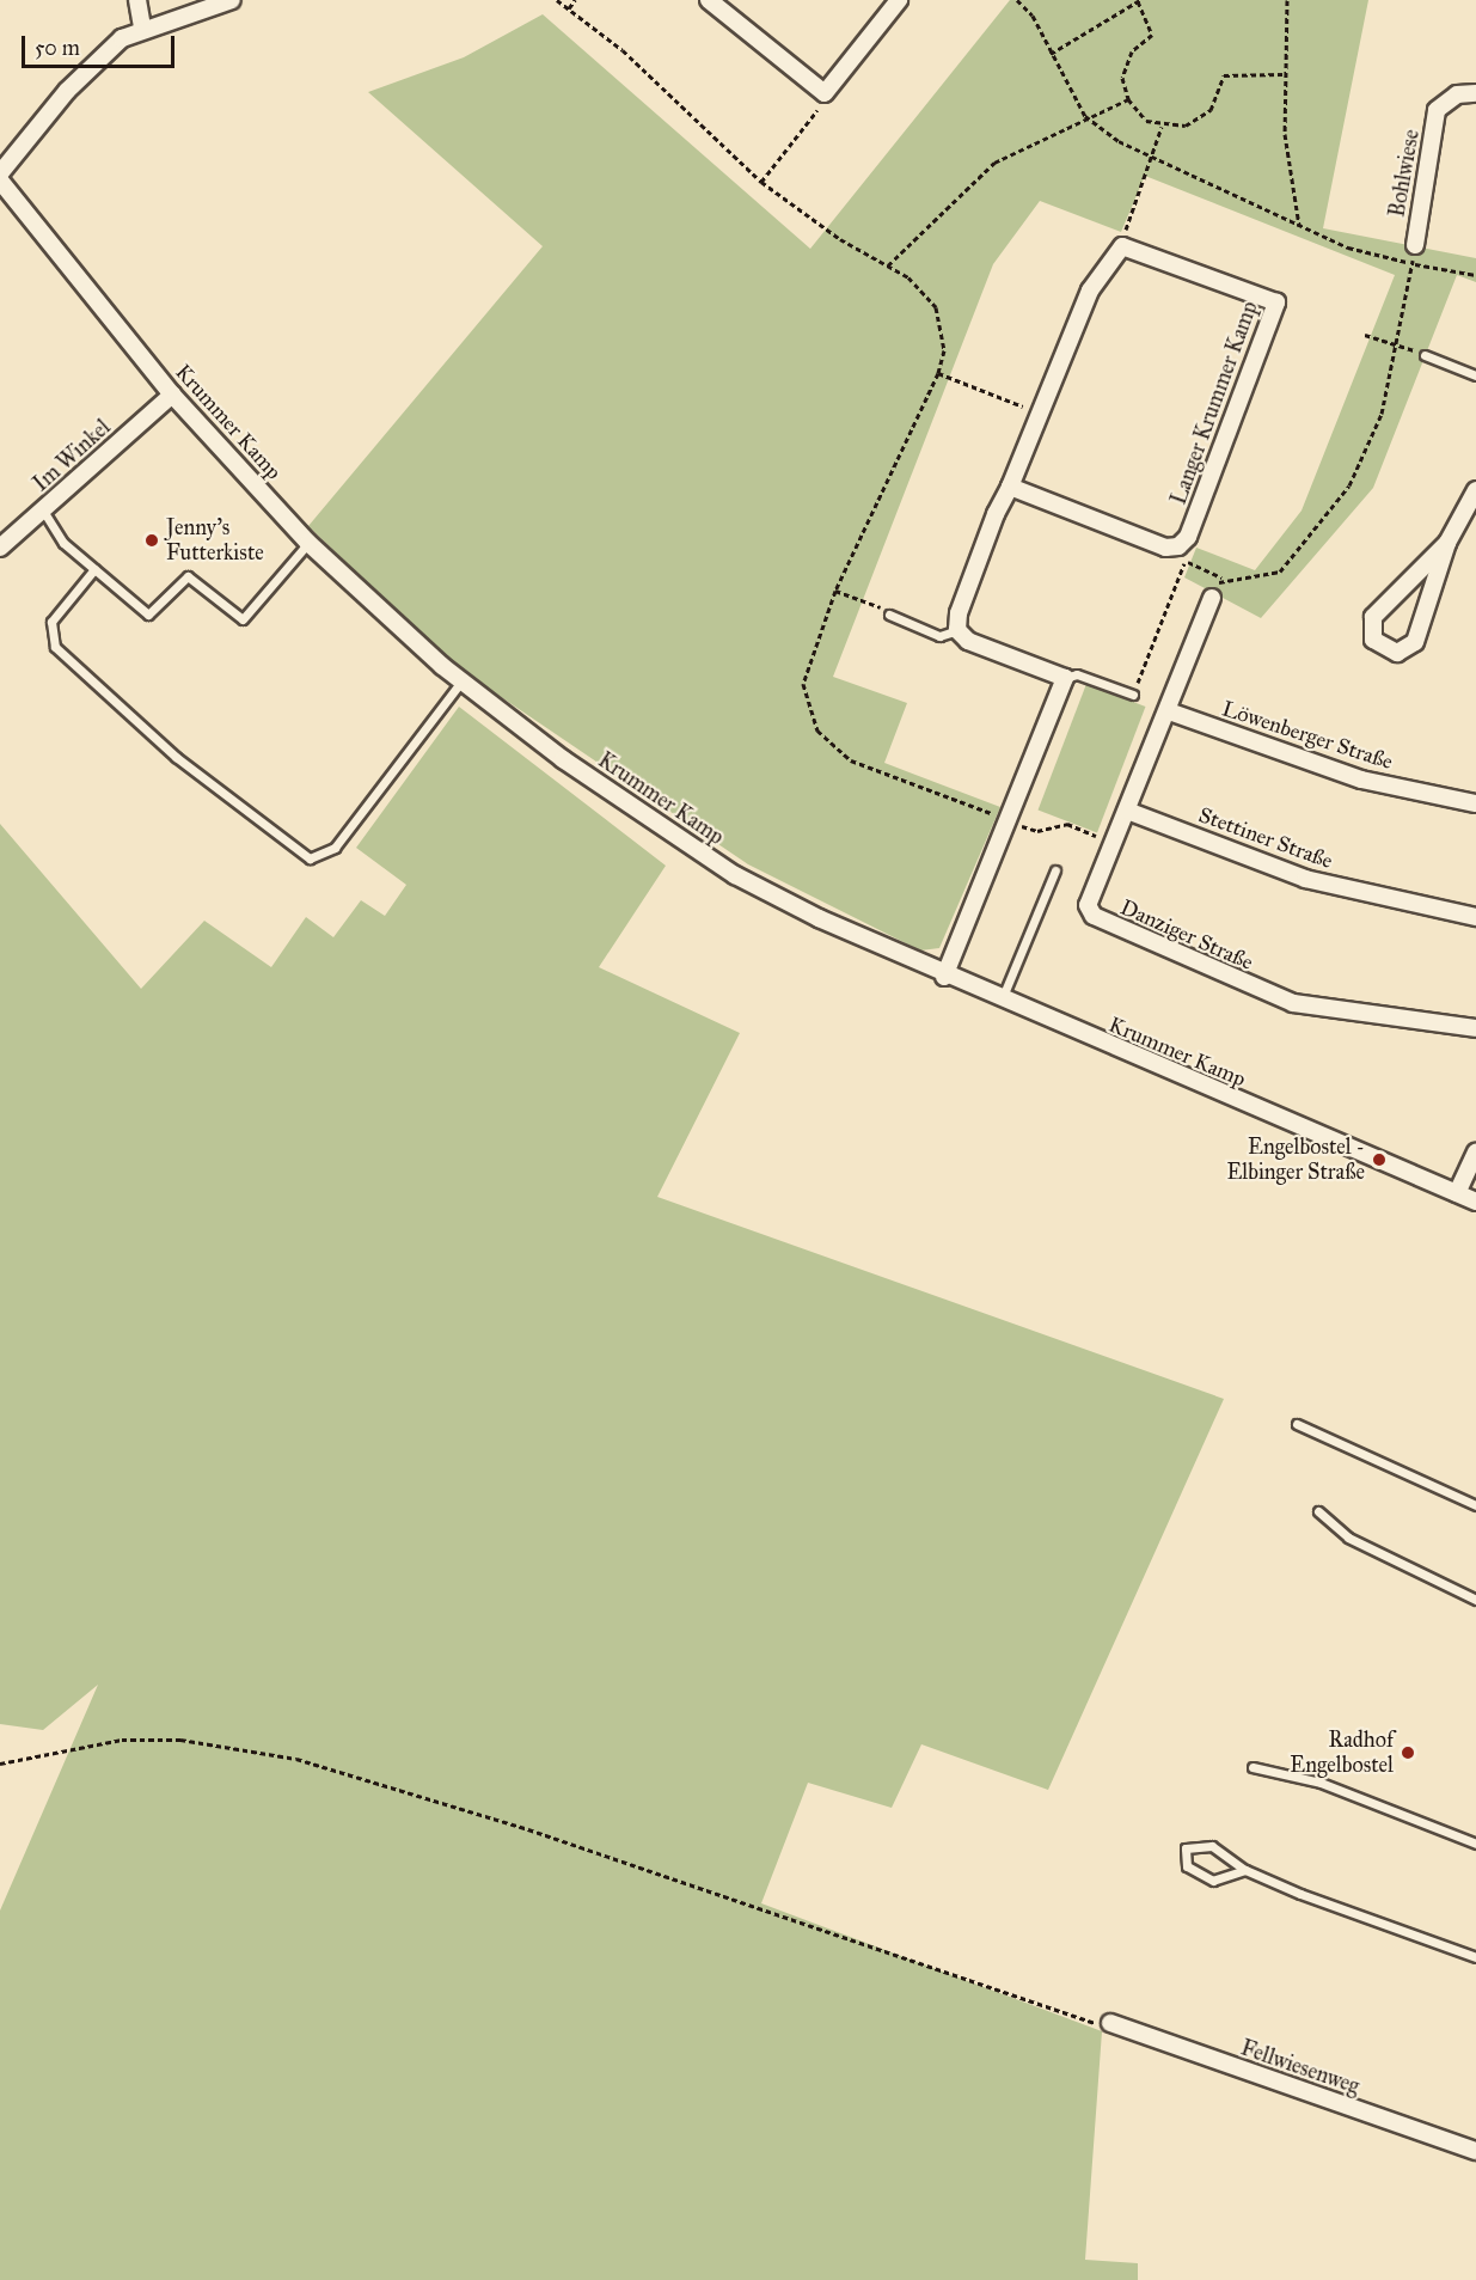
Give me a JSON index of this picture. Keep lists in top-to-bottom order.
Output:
{
  "streets": {
    "street": [
      "Bohlwiese",
      "Langer Krummer Kamp",
      "Krummer Kamp",
      "Im Winkel",
      "Löwenberger Straße",
      "Stettiner Straße",
      "Danziger Straße",
      "Fellwiesenweg"
    ]
  },
  "crossings": [
    ["Krummer Kamp", "Im Winkel"],
    ["Löwenberger Straße", "Danziger Straße"],
    ["Stettiner Straße", "Danziger Straße"]
  ],
  "places": ["Jenny's Futterkiste", "Engelbostel - Elbinger Straße", "Radhof Engelbostel"],
  "scale_bar": "50 m"
}
